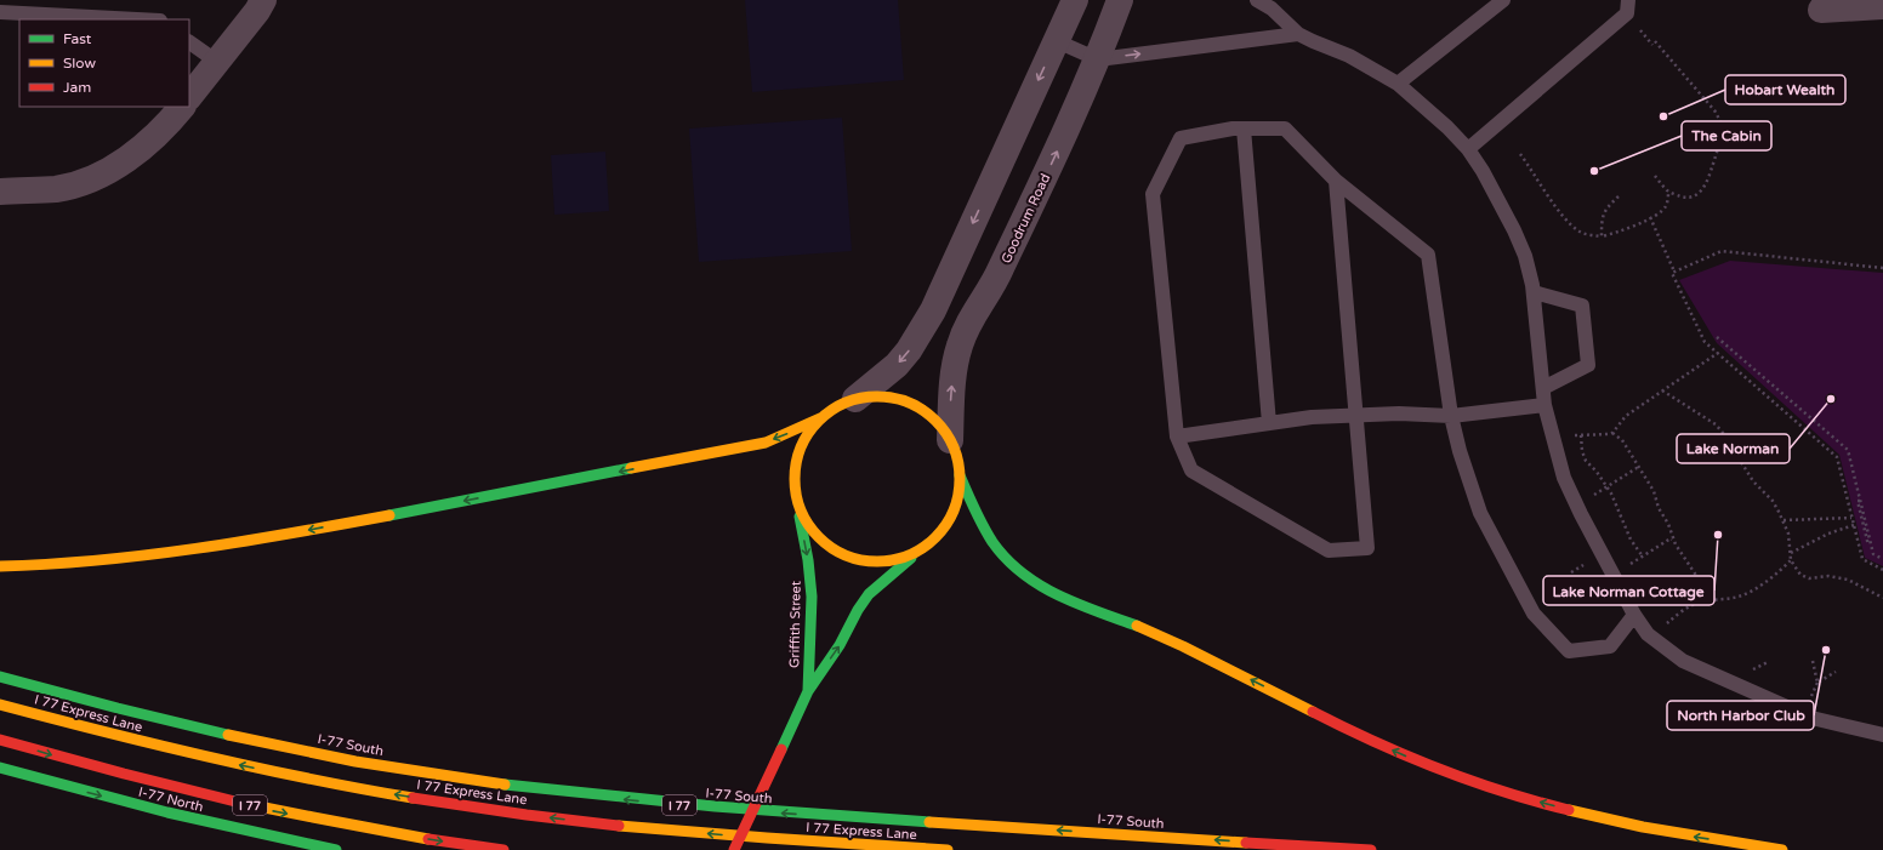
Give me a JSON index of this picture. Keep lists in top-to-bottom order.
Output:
{
  "streets": {
    "main road": [
      "Griffith Street",
      "I 77 Express Lane",
      "I-77 South",
      "I-77 North",
      "I 77"
    ],
    "street": ["Goodrum Road"]
  },
  "crossings": [
    ["Goodrum Road", "Griffith Street"]
  ],
  "places": [
    "Hobart Wealth",
    "The Cabin",
    "Lake Norman",
    "Lake Norman Cottage",
    "North Harbor Club"
  ],
  "legend": ["Fast", "Slow", "Jam"]
}
